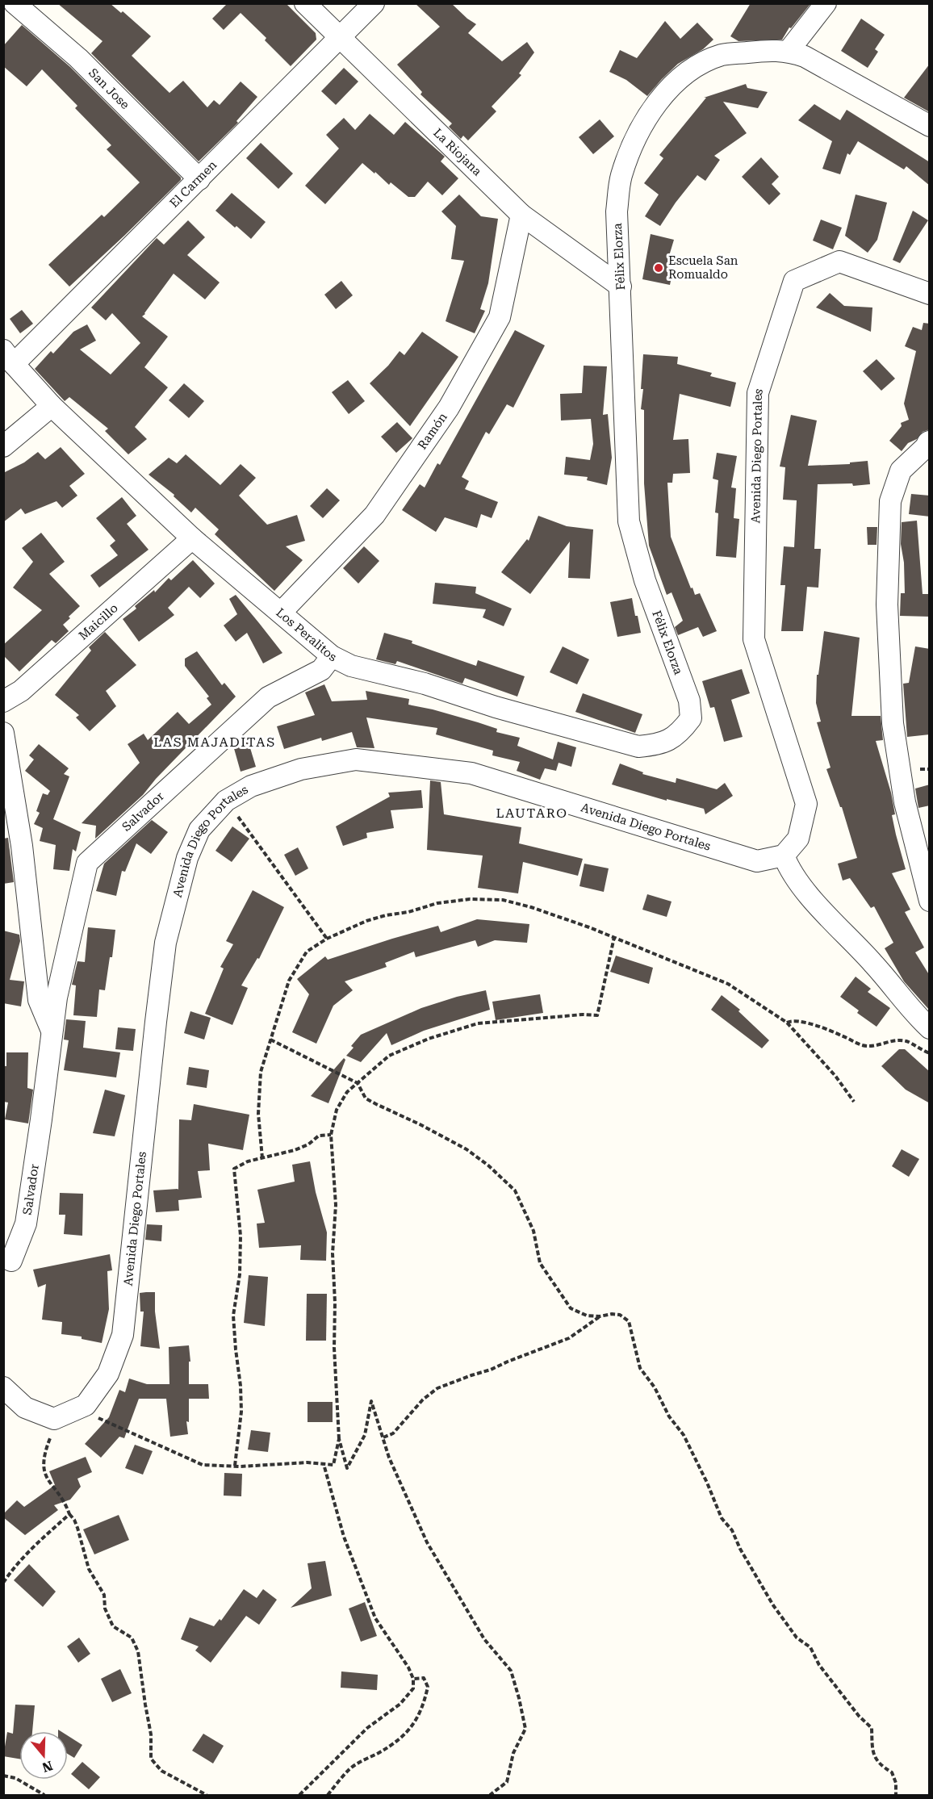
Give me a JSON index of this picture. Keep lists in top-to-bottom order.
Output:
{
  "streets": {
    "street": [
      "San Jose",
      "La Riojana",
      "El Carmen",
      "Félix Elorza",
      "Ramón",
      "Avenida Diego Portales",
      "Maicillo",
      "Los Peralitos",
      "Salvador"
    ]
  },
  "crossings": [
    ["San Jose", "El Carmen"],
    ["La Riojana", "El Carmen"],
    ["La Riojana", "Félix Elorza"],
    ["La Riojana", "Ramón"],
    ["El Carmen", "Los Peralitos"],
    ["Félix Elorza", "Los Peralitos"],
    ["Ramón", "Los Peralitos"],
    ["Maicillo", "Los Peralitos"],
    ["Los Peralitos", "Salvador"]
  ],
  "districts": ["LAS MAJADITAS", "LAUTARO"],
  "places": ["Escuela San Romualdo"],
  "north": "bottom"
}
